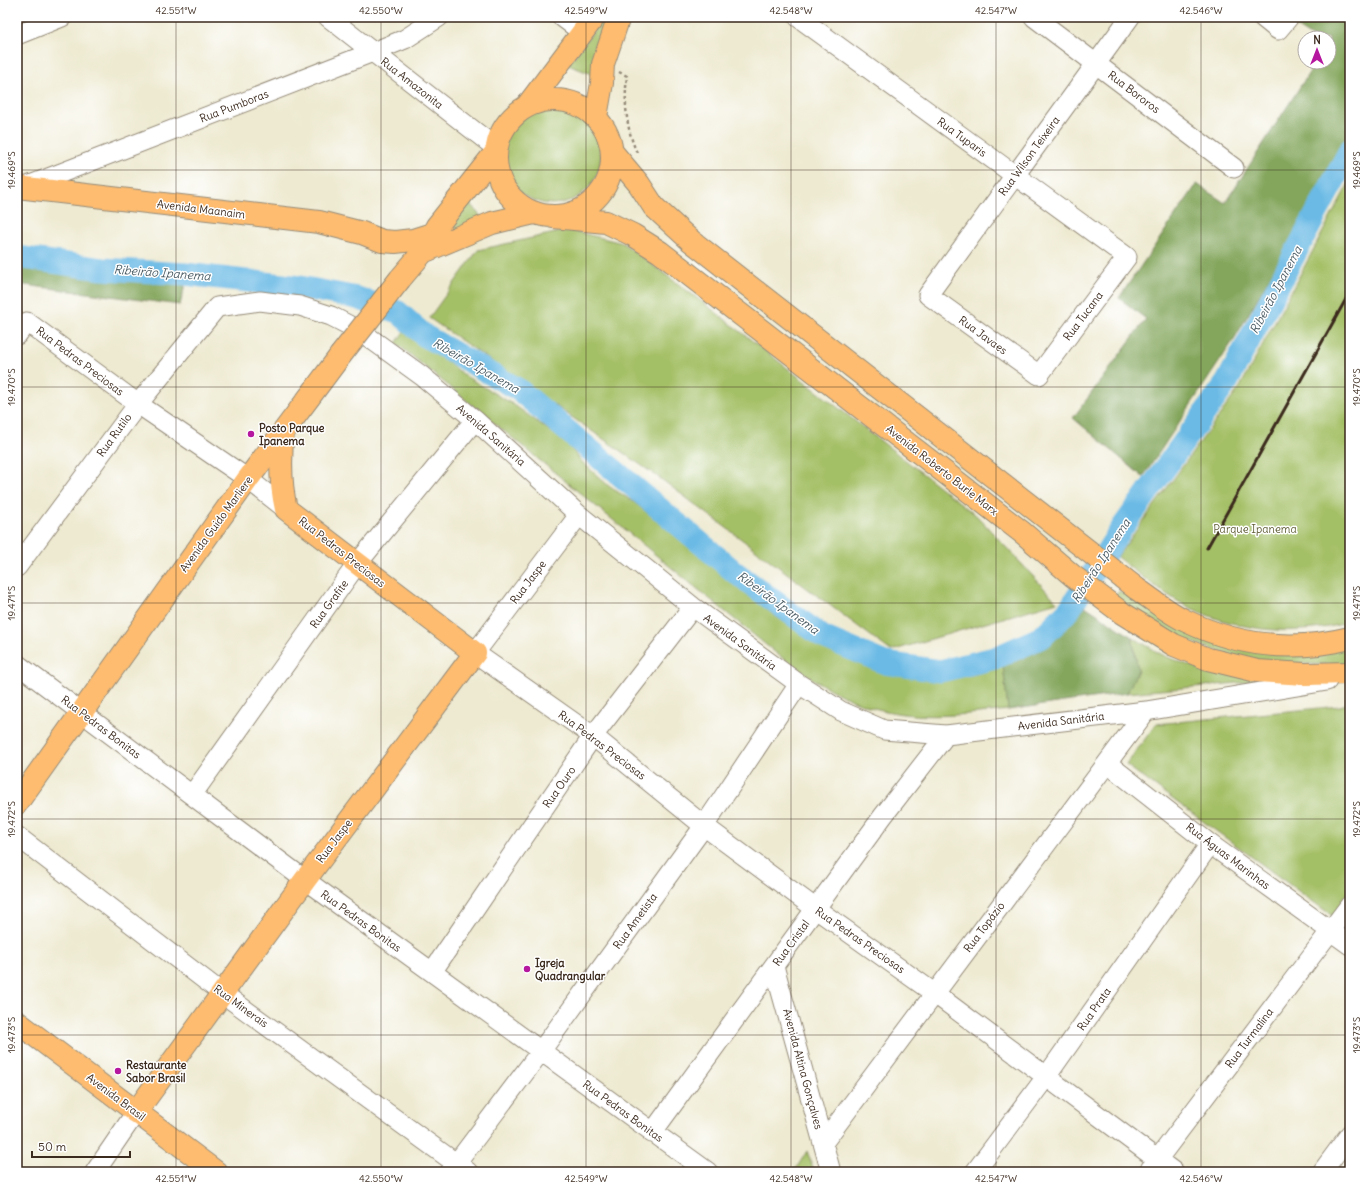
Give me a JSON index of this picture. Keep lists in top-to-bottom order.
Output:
{
  "streets": {
    "main road": [
      "Avenida Maanaim",
      "Rua Pedras Preciosas",
      "Avenida Roberto Burle Marx",
      "Avenida Guido Marliere",
      "Rua Jaspe",
      "Avenida Brasil"
    ],
    "street": [
      "Rua Amazonita",
      "Rua Bororos",
      "Rua Pumboras",
      "Rua Tuparis",
      "Rua Wilson Teixeira",
      "Rua Tucana",
      "Rua Javaes",
      "Rua Rutilo",
      "Avenida Sanitária",
      "Rua Grafite",
      "Rua Pedras Bonitas",
      "Rua Ouro",
      "Rua Águas Marinhas",
      "Rua Ametista",
      "Rua Topázio",
      "Rua Cristal",
      "Rua Minerais",
      "Rua Prata",
      "Rua Turmalina",
      "Avenida Altina Gonçalves"
    ]
  },
  "crossings": [
    ["Rua Amazonita", "Rua Pumboras"],
    ["Rua Amazonita", "Avenida Roberto Burle Marx"],
    ["Rua Amazonita", "Avenida Guido Marliere"],
    ["Rua Bororos", "Rua Wilson Teixeira"],
    ["Rua Pumboras", "Avenida Maanaim"],
    ["Rua Tuparis", "Rua Wilson Teixeira"],
    ["Rua Tuparis", "Rua Tucana"],
    ["Rua Wilson Teixeira", "Rua Javaes"],
    ["Avenida Maanaim", "Avenida Guido Marliere"],
    ["Rua Tucana", "Rua Javaes"],
    ["Rua Pedras Preciosas", "Rua Rutilo"],
    ["Rua Pedras Preciosas", "Avenida Guido Marliere"],
    ["Rua Pedras Preciosas", "Rua Jaspe"],
    ["Rua Pedras Preciosas", "Rua Grafite"],
    ["Rua Pedras Preciosas", "Rua Ouro"],
    ["Rua Pedras Preciosas", "Rua Ametista"],
    ["Rua Pedras Preciosas", "Rua Topázio"],
    ["Rua Pedras Preciosas", "Rua Cristal"],
    ["Rua Pedras Preciosas", "Rua Prata"],
    ["Rua Pedras Preciosas", "Rua Turmalina"],
    ["Rua Rutilo", "Avenida Sanitária"],
    ["Avenida Sanitária", "Rua Jaspe"],
    ["Avenida Sanitária", "Rua Grafite"],
    ["Avenida Sanitária", "Rua Ouro"],
    ["Avenida Sanitária", "Rua Ametista"],
    ["Avenida Sanitária", "Rua Topázio"],
    ["Avenida Sanitária", "Rua Cristal"],
    ["Avenida Roberto Burle Marx", "Avenida Guido Marliere"],
    ["Avenida Guido Marliere", "Rua Pedras Bonitas"],
    ["Rua Jaspe", "Rua Pedras Bonitas"],
    ["Rua Jaspe", "Rua Minerais"],
    ["Rua Jaspe", "Avenida Brasil"],
    ["Rua Grafite", "Rua Pedras Bonitas"],
    ["Rua Pedras Bonitas", "Rua Ouro"],
    ["Rua Pedras Bonitas", "Rua Ametista"],
    ["Rua Pedras Bonitas", "Rua Cristal"],
    ["Rua Águas Marinhas", "Rua Topázio"],
    ["Rua Águas Marinhas", "Rua Prata"],
    ["Rua Águas Marinhas", "Rua Turmalina"],
    ["Rua Ametista", "Rua Minerais"],
    ["Rua Topázio", "Avenida Altina Gonçalves"],
    ["Rua Cristal", "Avenida Altina Gonçalves"]
  ],
  "water": ["Ribeirão Ipanema"],
  "parks": ["Parque Ipanema"],
  "places": ["Posto Parque Ipanema", "Igreja Quadrangular", "Restaurante Sabor Brasil"],
  "scale_bar": "50 m",
  "north": "top",
  "coordinates": [
    "42.551°W",
    "42.550°W",
    "42.549°W",
    "42.548°W",
    "42.547°W",
    "42.546°W",
    "19.469°S",
    "19.470°S",
    "19.471°S",
    "19.472°S",
    "19.473°S"
  ]
}
